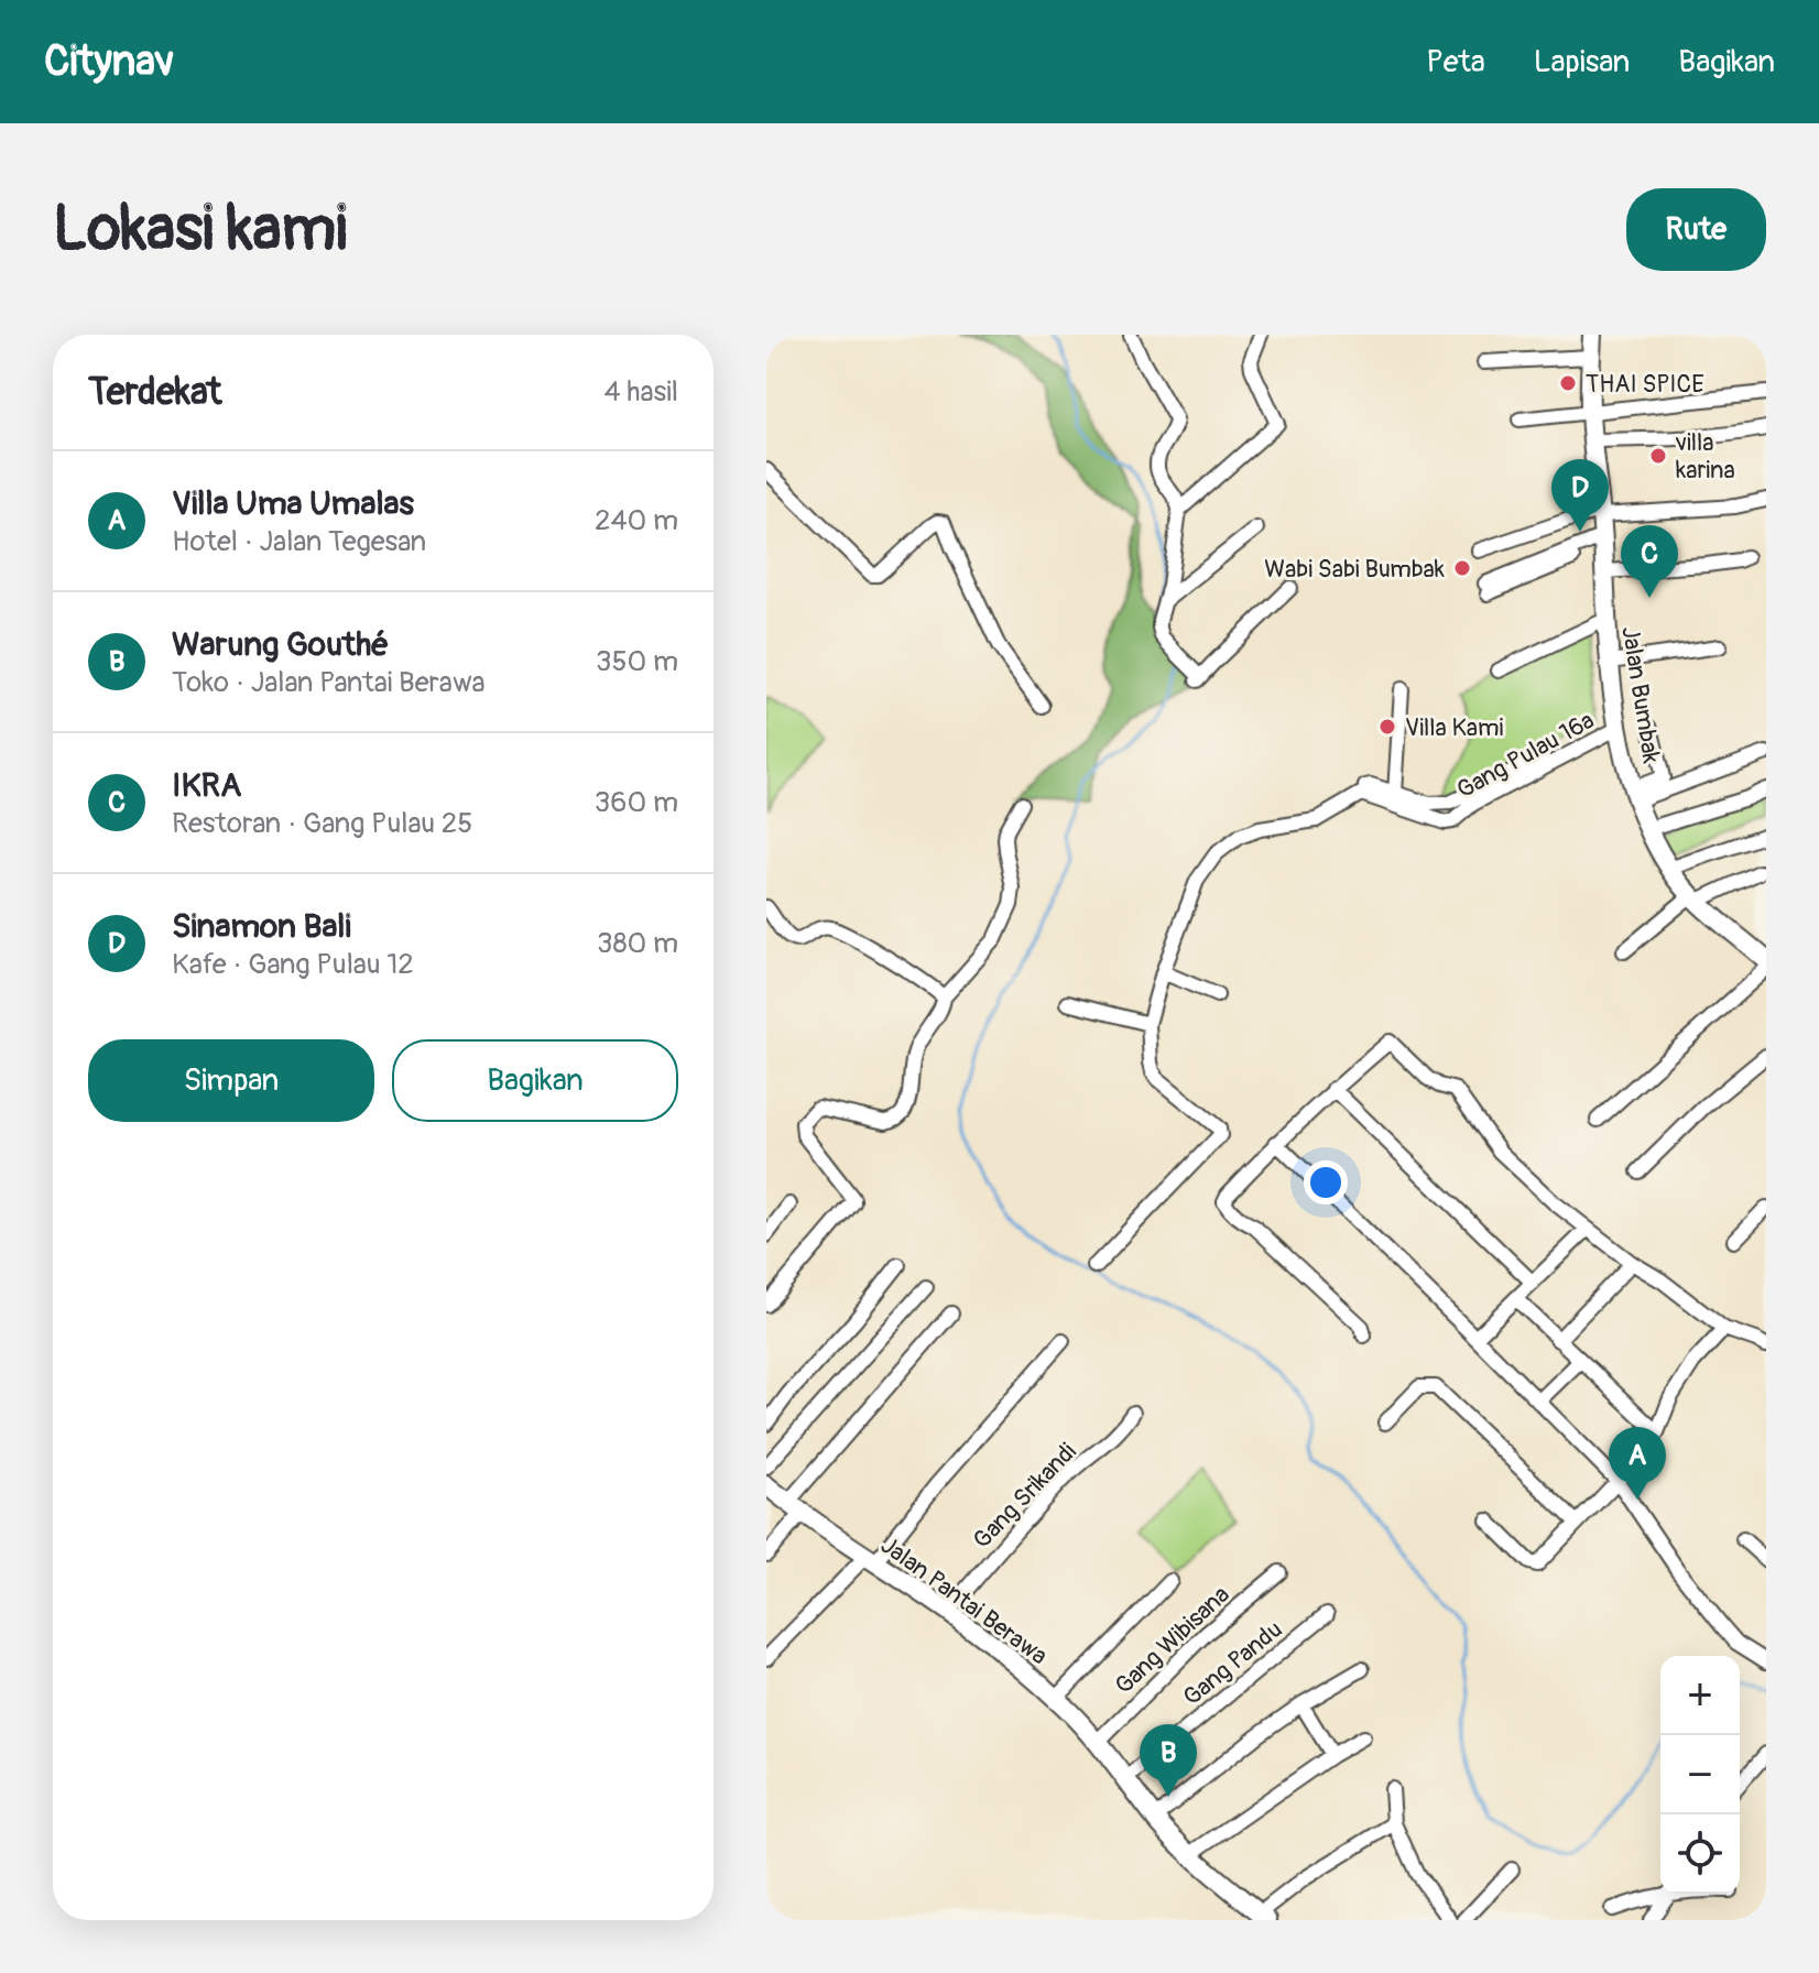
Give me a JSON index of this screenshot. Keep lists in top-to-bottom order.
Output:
{
  "streets": {
    "street": [
      "Jalan Bumbak",
      "Gang Pulau 16a",
      "Gang Srikandi",
      "Jalan Pantai Berawa",
      "Gang Wibisana",
      "Gang Pandu"
    ]
  },
  "crossings": [
    ["Jalan Bumbak", "Gang Pulau 16a"],
    ["Gang Srikandi", "Jalan Pantai Berawa"],
    ["Jalan Pantai Berawa", "Gang Wibisana"],
    ["Jalan Pantai Berawa", "Gang Pandu"]
  ],
  "places": [
    "THAI SPICE",
    "villa karina",
    "Wabi Sabi Bumbak",
    "Villa Kami"
  ],
  "page": {
    "header": "Citynav",
    "nav": ["Peta", "Lapisan", "Bagikan"],
    "buttons": [
      "Rute",
      ["Simpan", "Bagikan"]
    ],
    "title": "Lokasi kami",
    "heading": ["Terdekat", "4 hasil"],
    "list": [
      {
        "mark": "A",
        "name": "Villa Uma Umalas",
        "note": "Hotel · Jalan Tegesan",
        "value": "240 m"
      },
      {
        "mark": "B",
        "name": "Warung Gouthé",
        "note": "Toko · Jalan Pantai Berawa",
        "value": "350 m"
      },
      {
        "mark": "C",
        "name": "IKRA",
        "note": "Restoran · Gang Pulau 25",
        "value": "360 m"
      },
      {
        "mark": "D",
        "name": "Sinamon Bali",
        "note": "Kafe · Gang Pulau 12",
        "value": "380 m"
      }
    ],
    "pins": [
      "D",
      "C",
      "A",
      "B"
    ],
    "map_buttons": ["+", "−"]
  }
}
